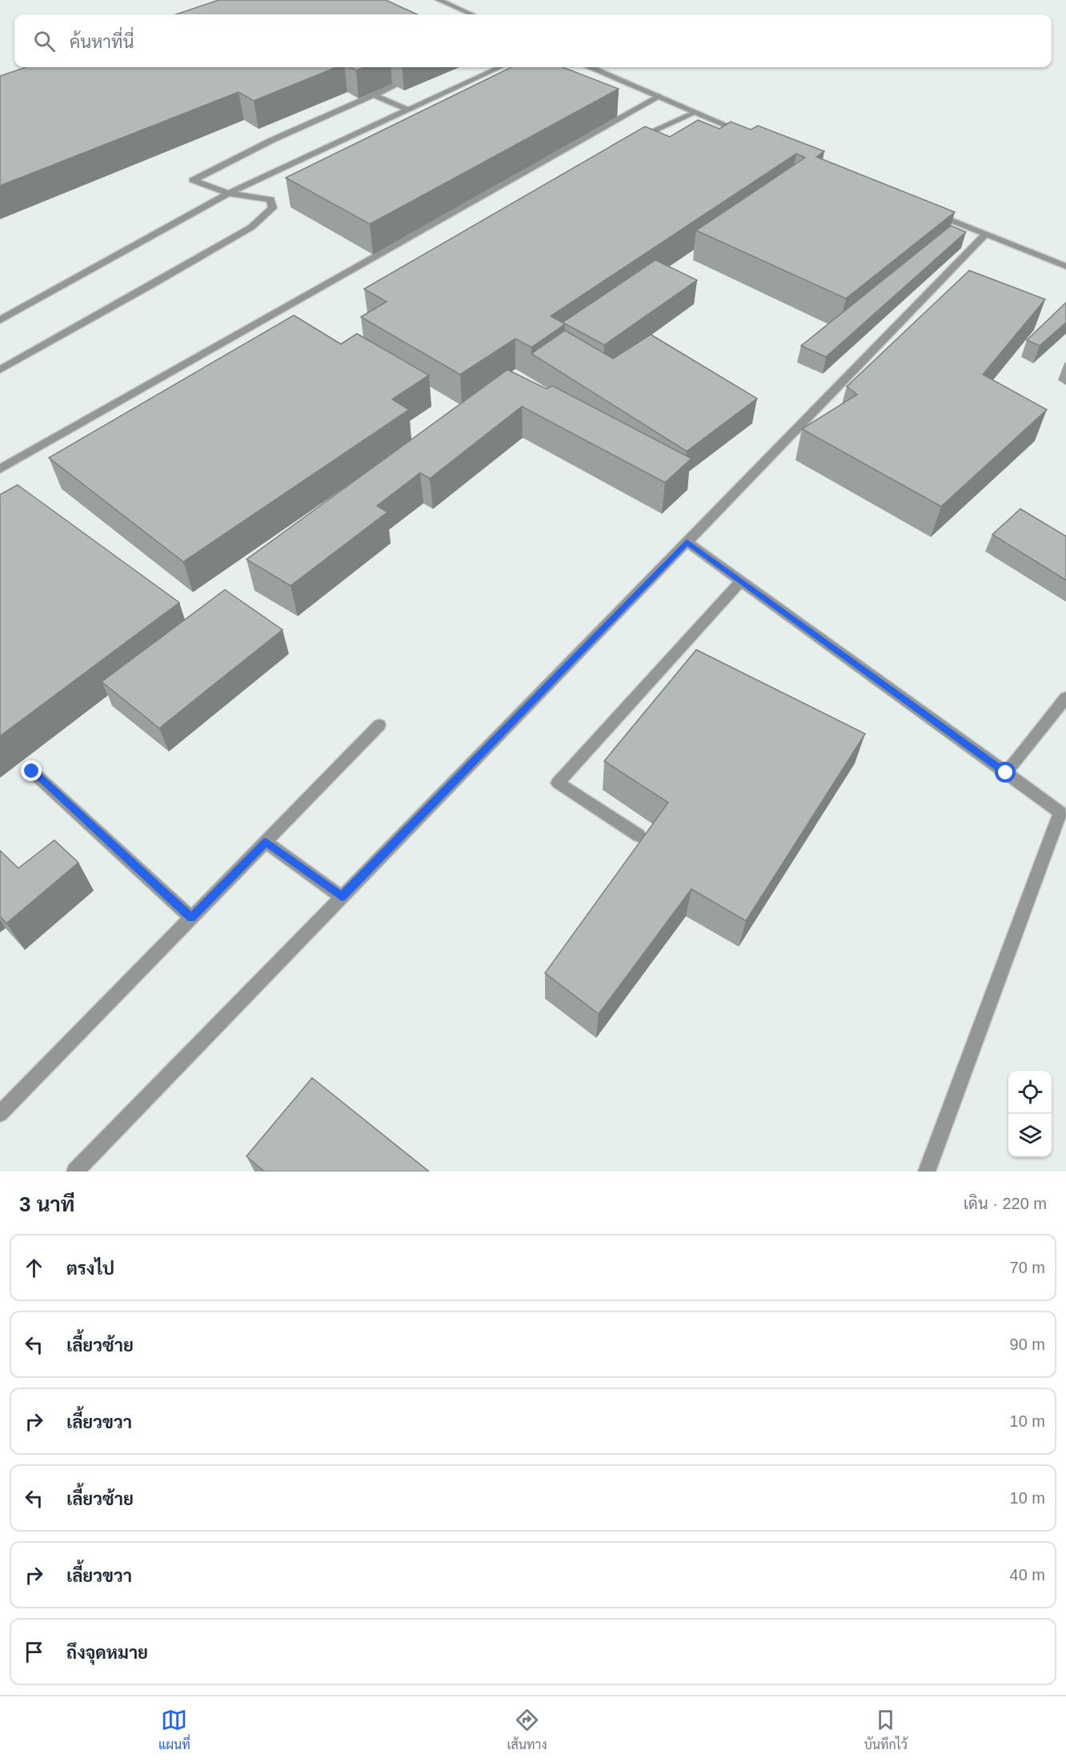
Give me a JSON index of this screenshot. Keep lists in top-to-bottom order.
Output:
{
  "page": {
    "search": "ค้นหาที่นี่",
    "heading": ["3 นาที", "เดิน · 220 m"],
    "list": [
      ["ตรงไป", "70 m"],
      ["เลี้ยวซ้าย", "90 m"],
      ["เลี้ยวขวา", "10 m"],
      ["เลี้ยวซ้าย", "10 m"],
      ["เลี้ยวขวา", "40 m"],
      "ถึงจุดหมาย"
    ],
    "nav": ["แผนที่", "เส้นทาง", "บันทึกไว้"]
  }
}
